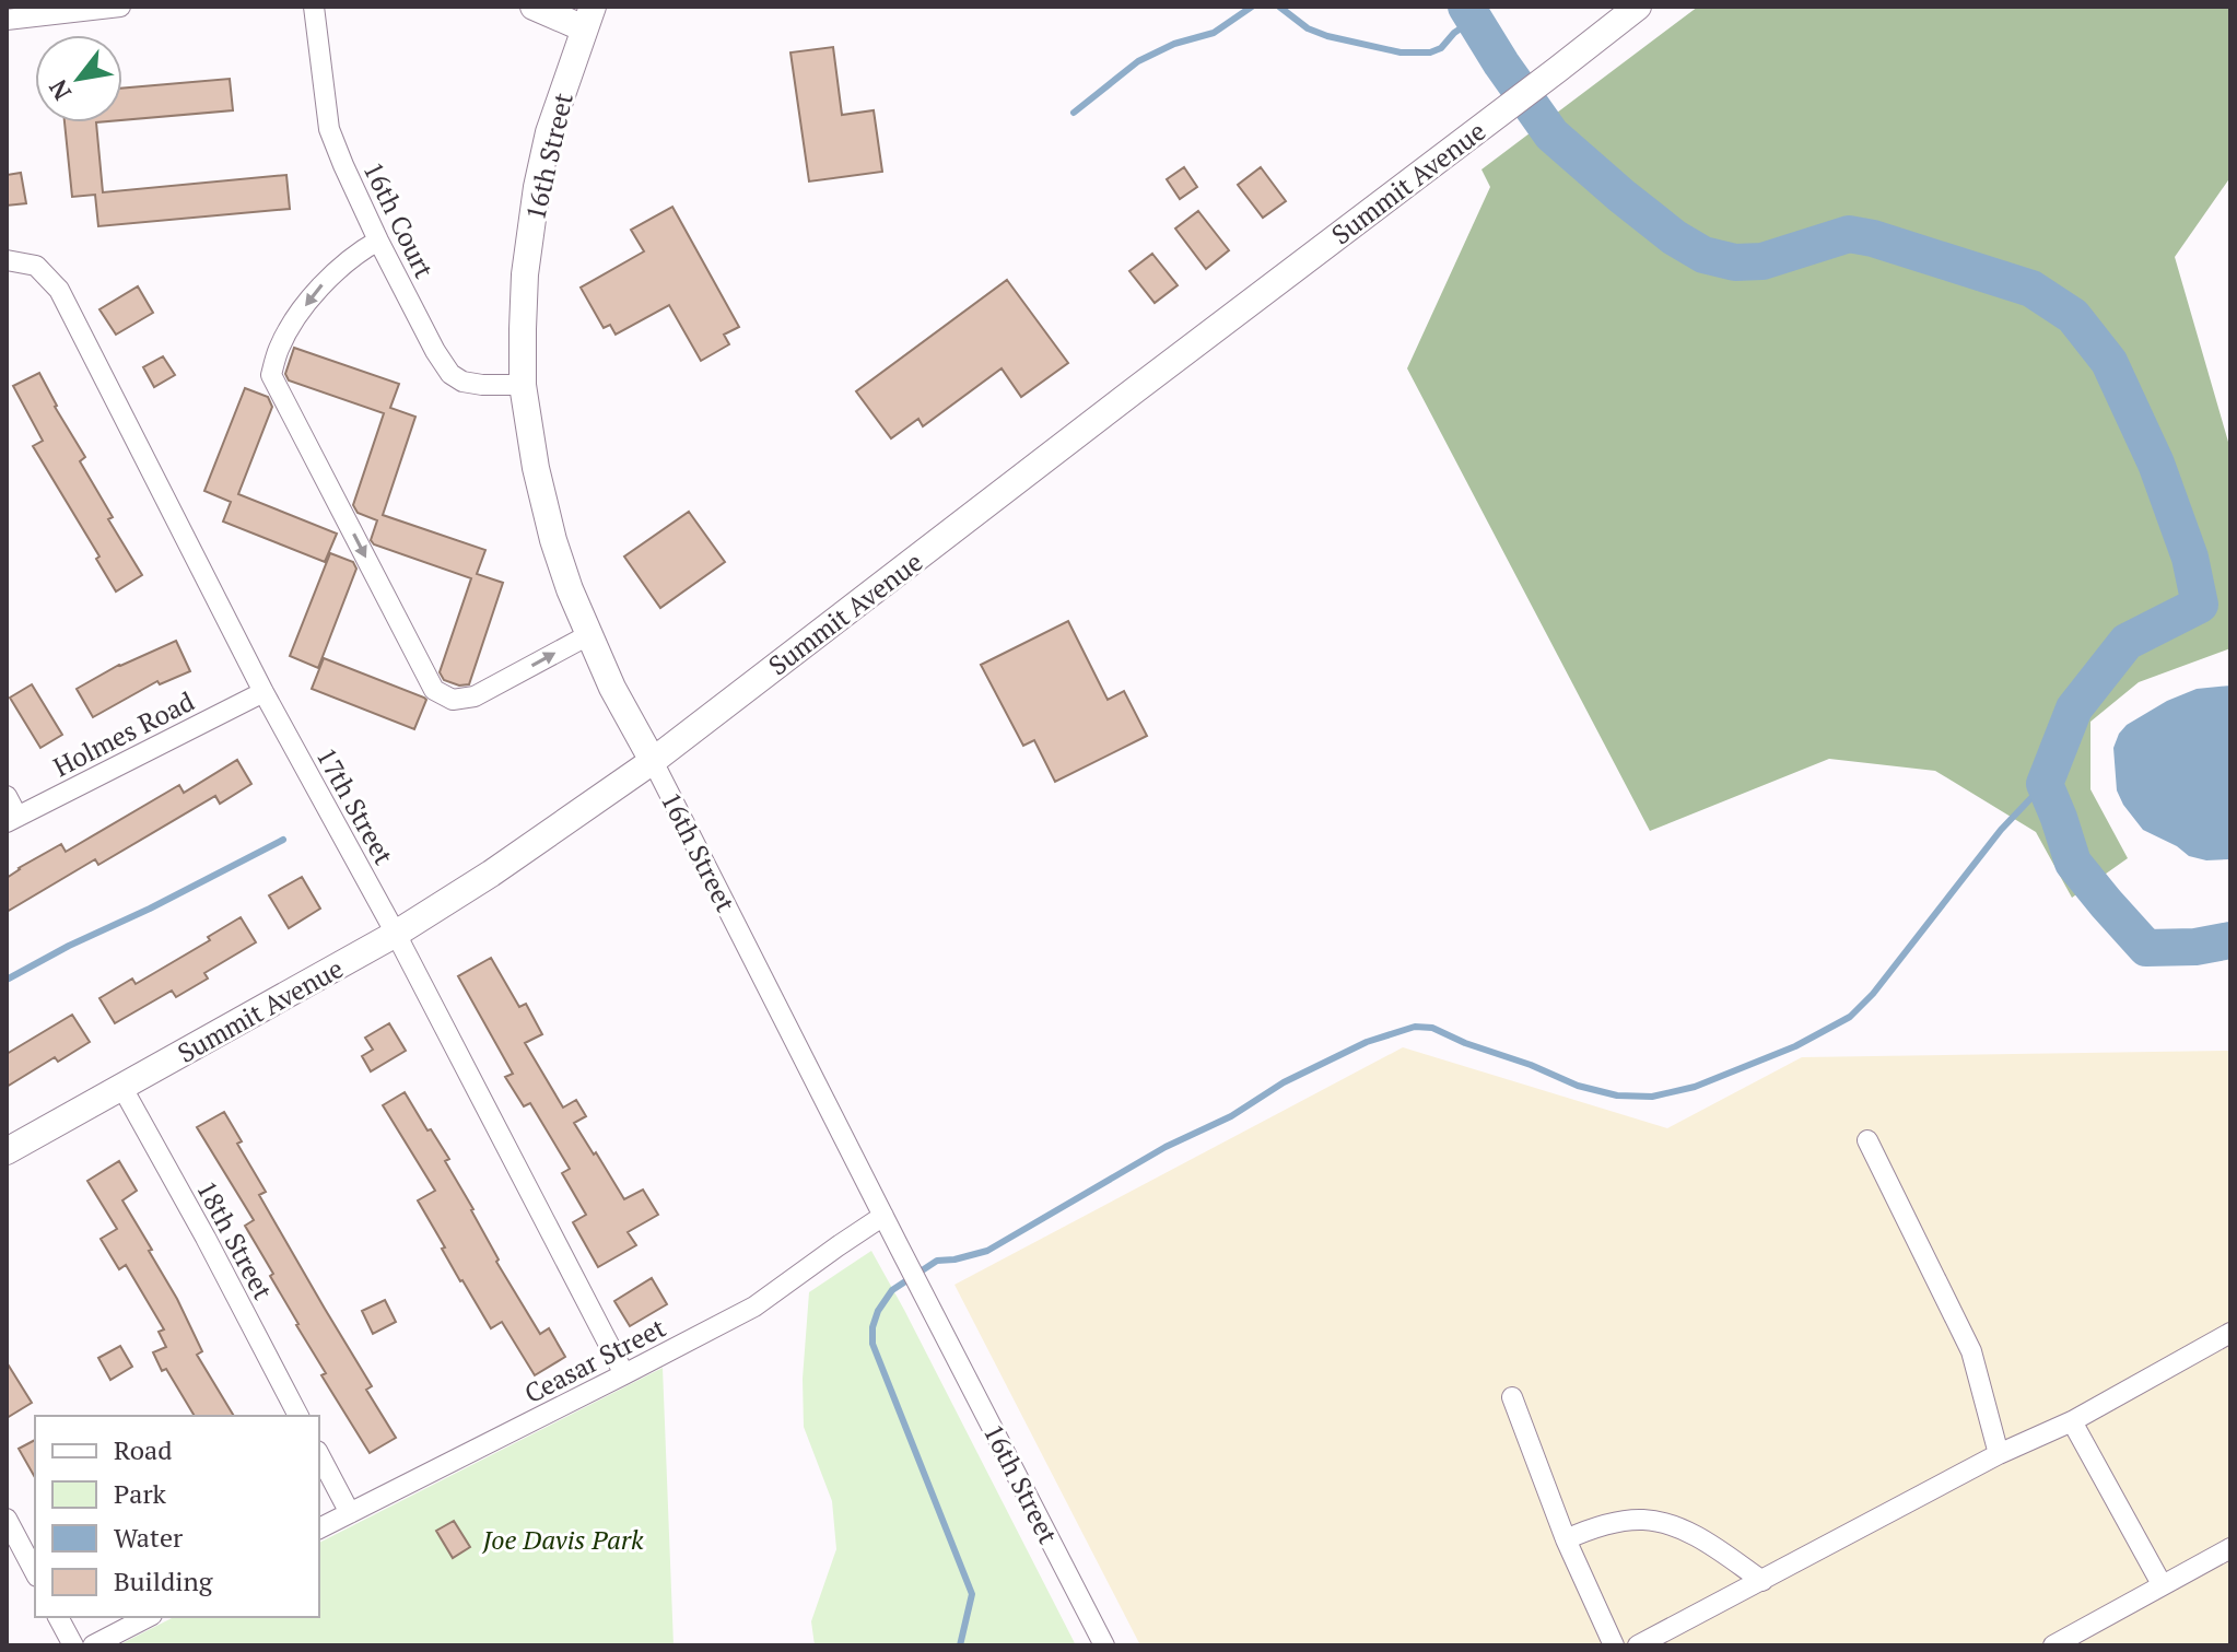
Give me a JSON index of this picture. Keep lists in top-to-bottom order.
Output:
{
  "streets": {
    "main road": ["16th Street", "Summit Avenue"],
    "street": [
      "16th Court",
      "Holmes Road",
      "17th Street",
      "18th Street",
      "Ceasar Street"
    ]
  },
  "crossings": [
    ["16th Street", "Summit Avenue"],
    ["16th Street", "16th Court"],
    ["16th Street", "Ceasar Street"],
    ["Summit Avenue", "17th Street"],
    ["Summit Avenue", "18th Street"],
    ["Holmes Road", "17th Street"],
    ["17th Street", "Ceasar Street"]
  ],
  "parks": ["Joe Davis Park"],
  "legend": [
    "Road",
    "Park",
    "Water",
    "Building"
  ],
  "north": "bottom left"
}
